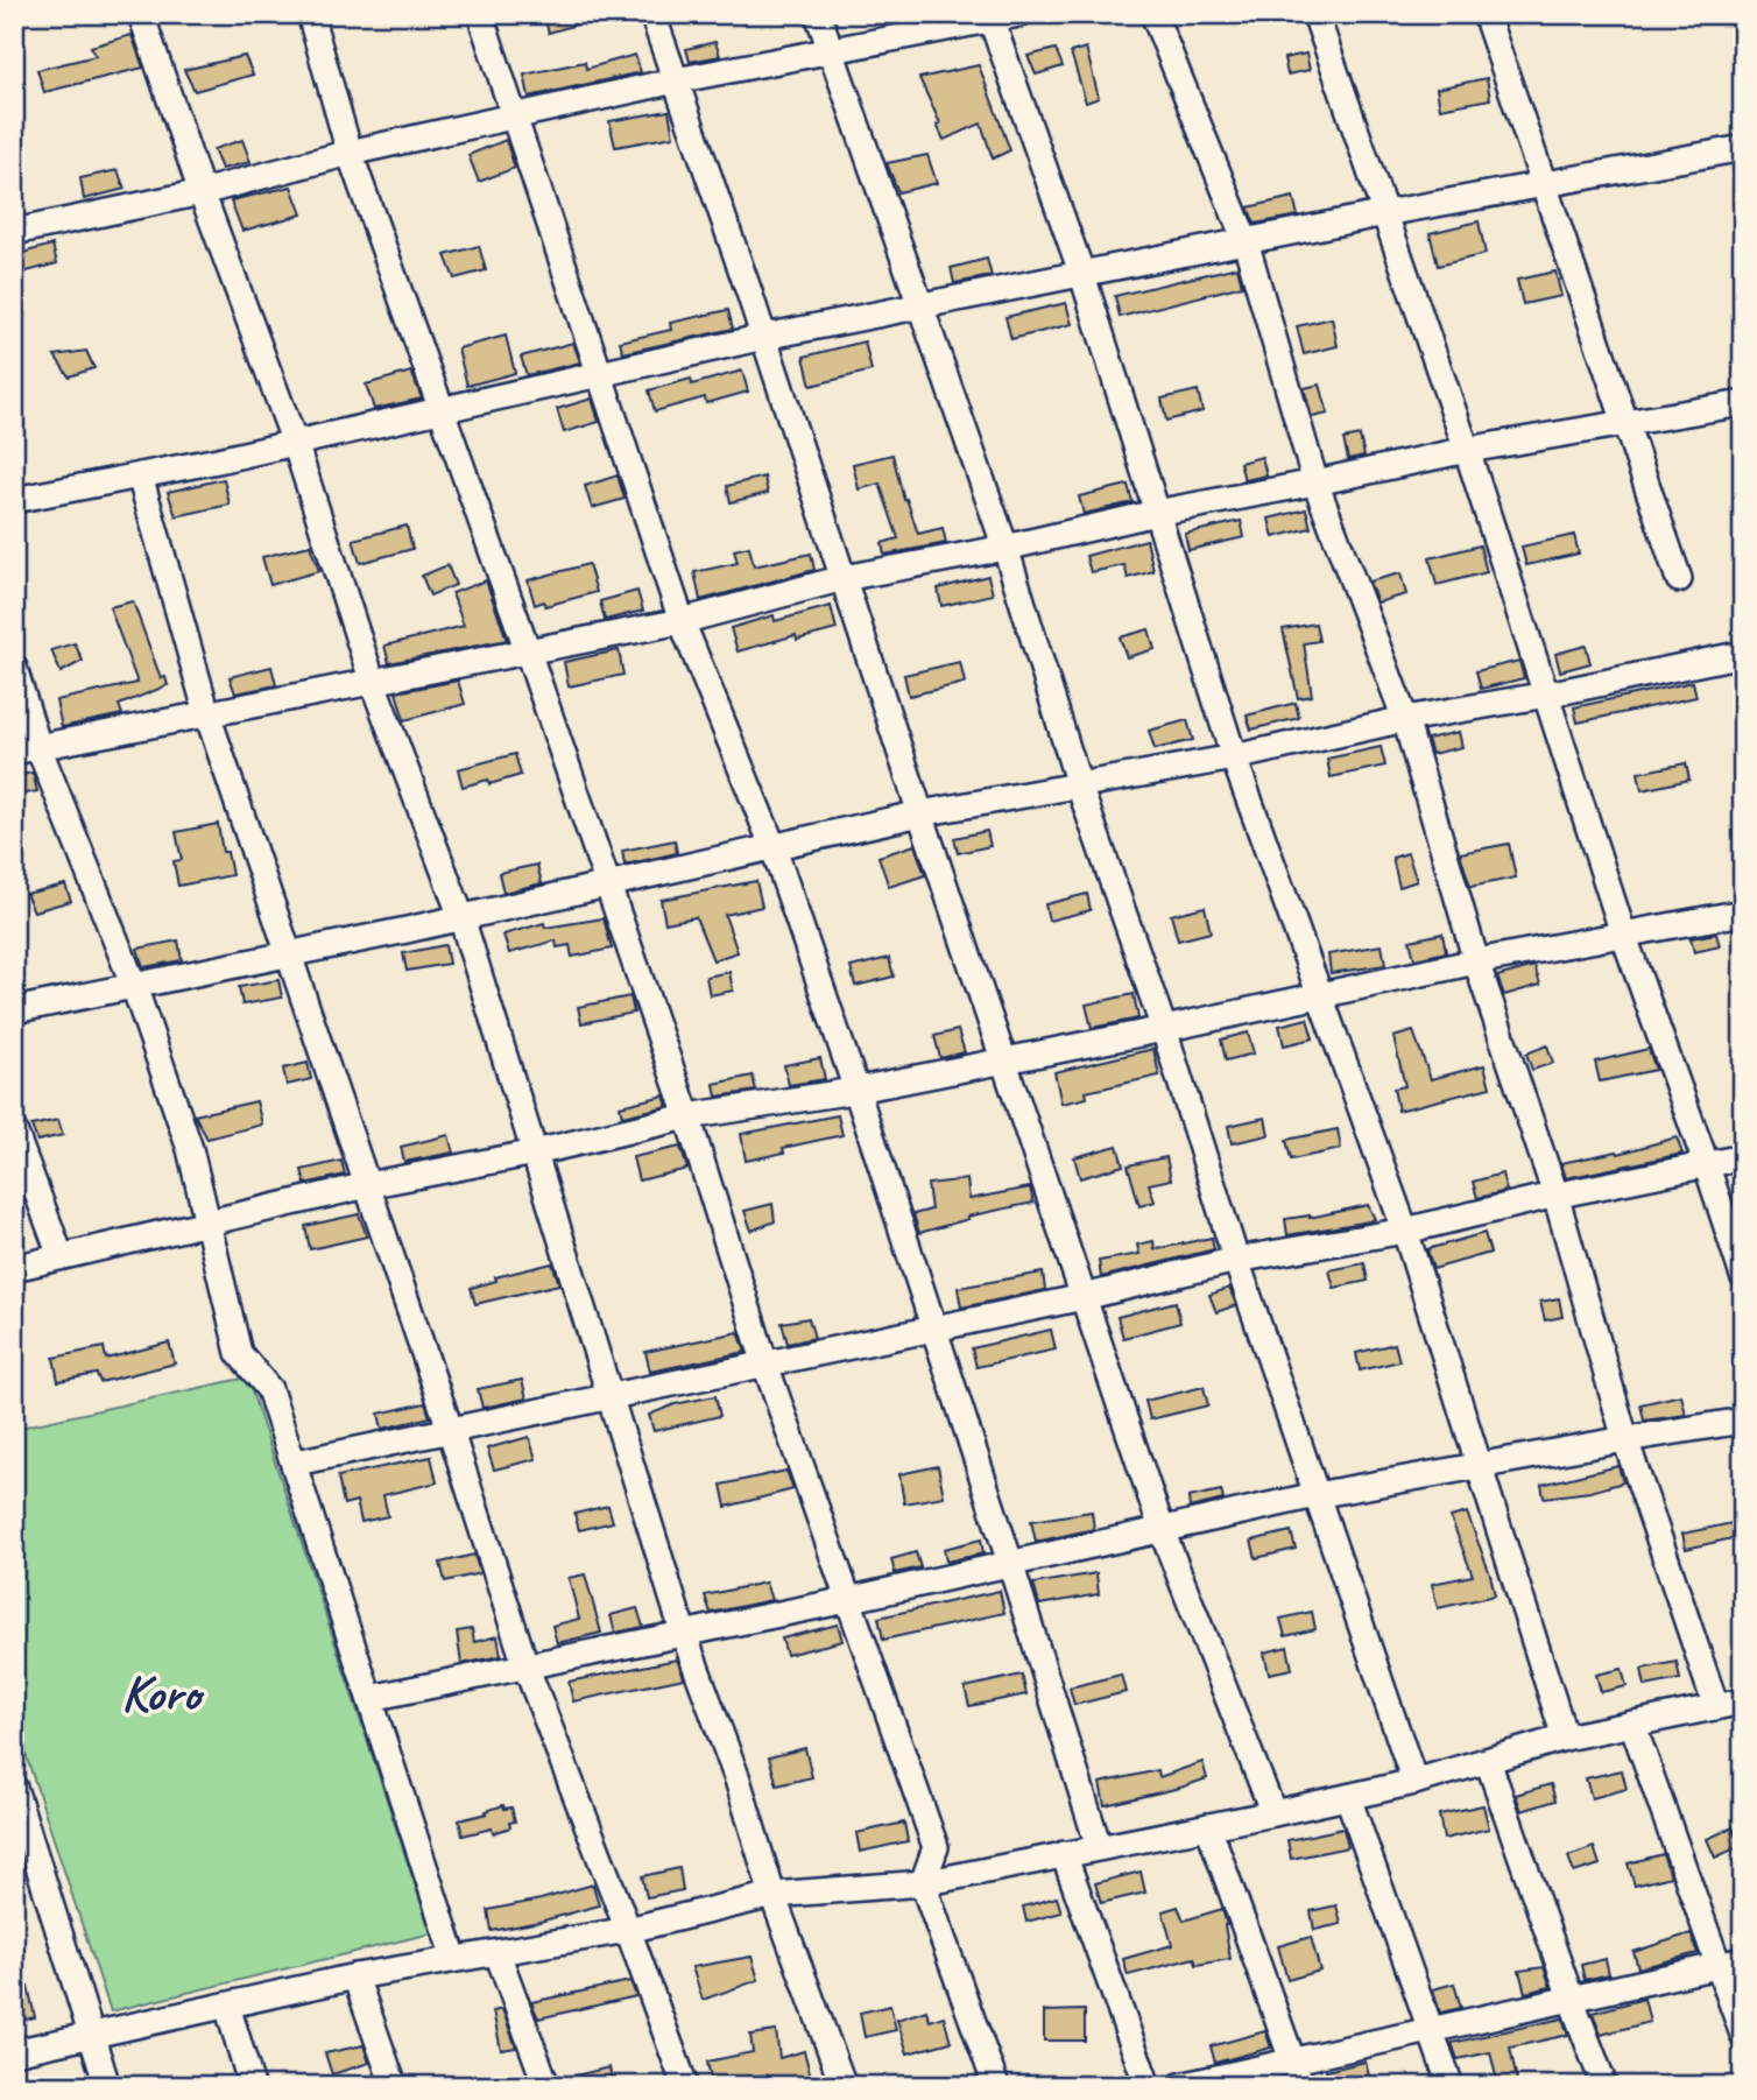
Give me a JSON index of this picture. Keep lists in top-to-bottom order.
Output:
{
  "districts": ["Koro"]
}
